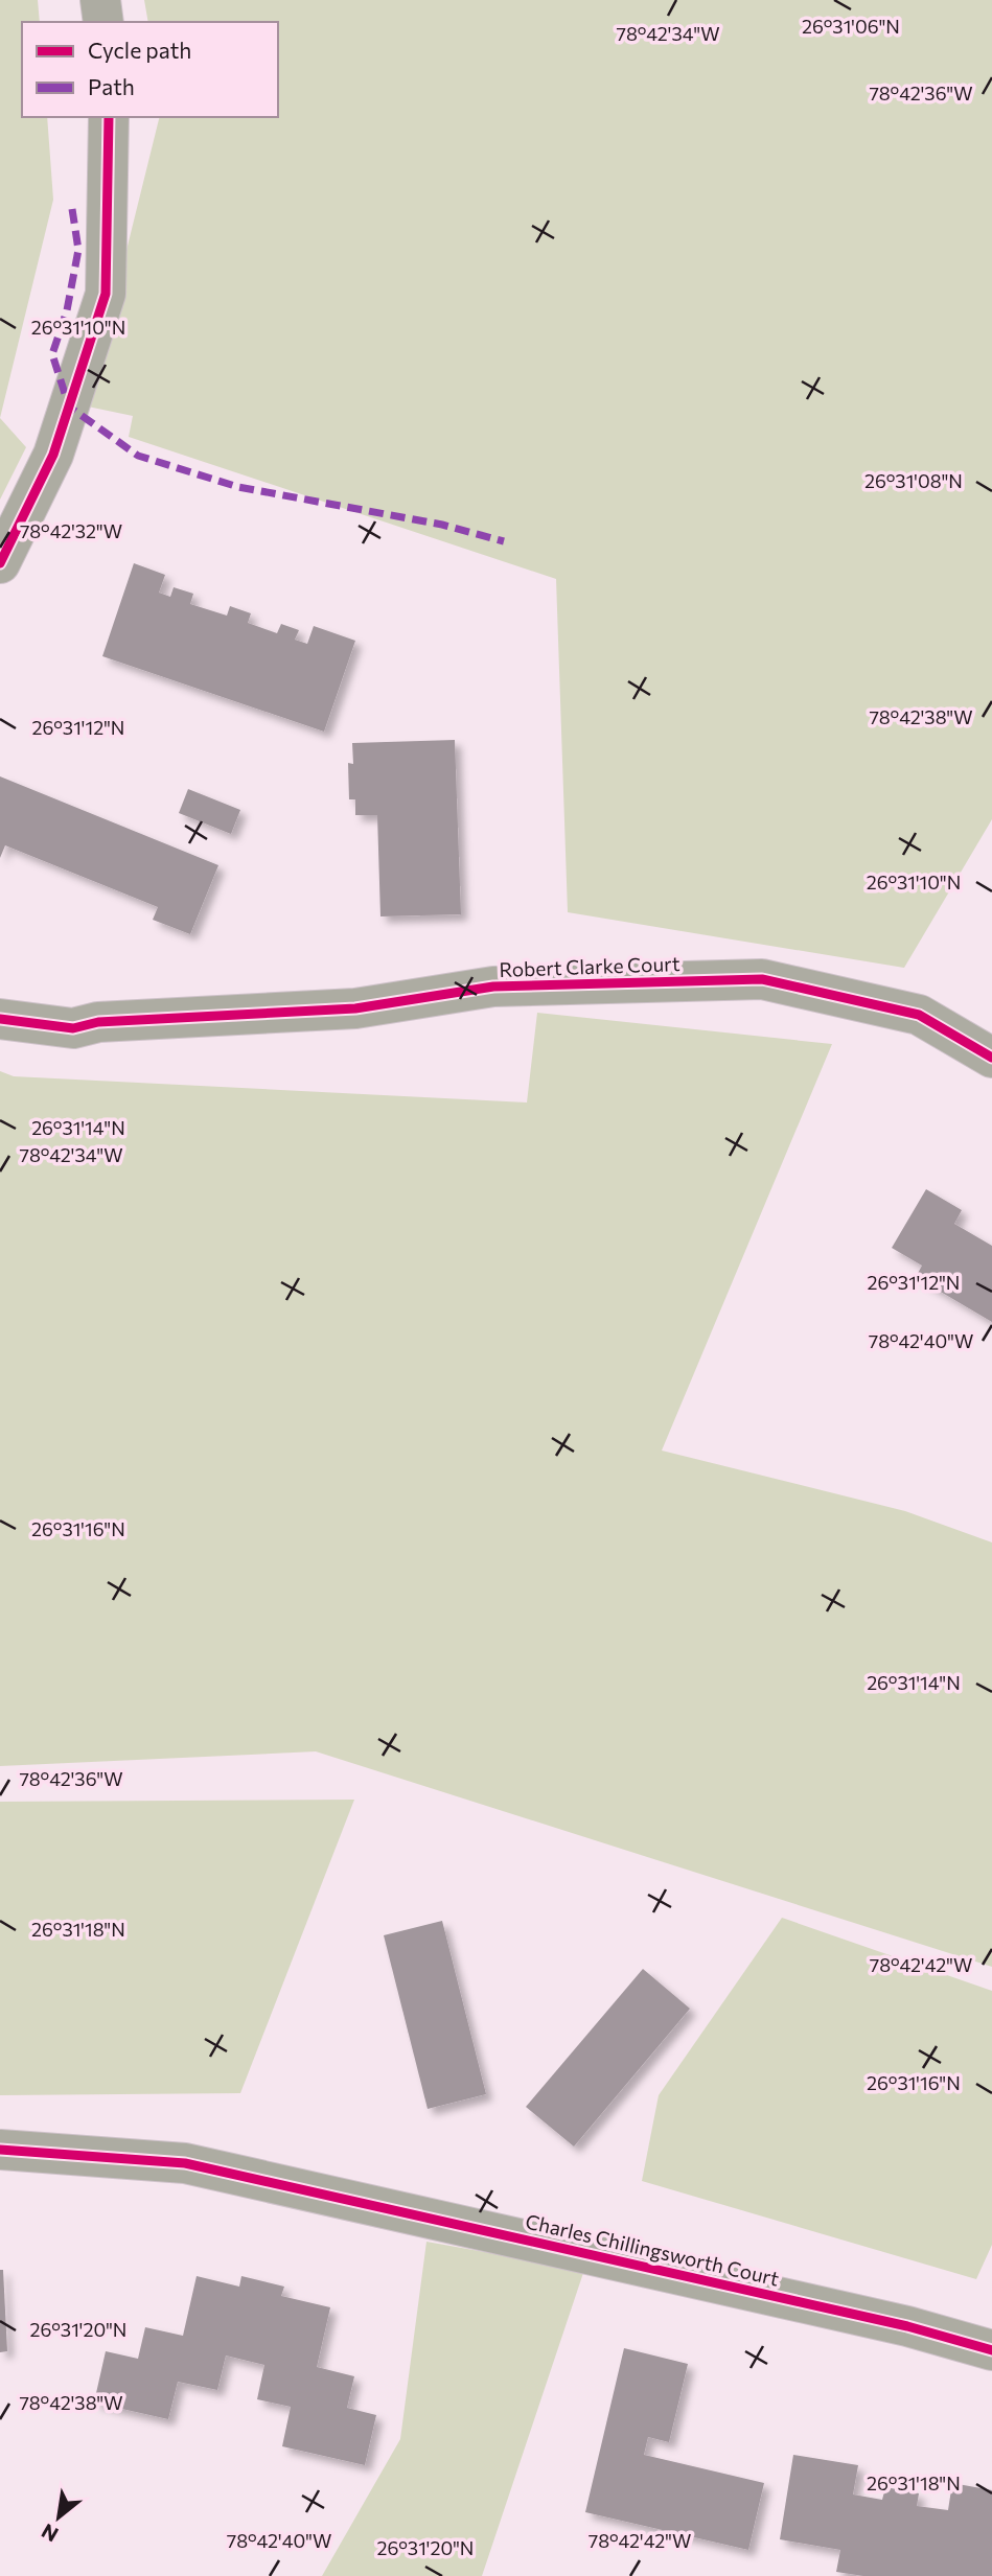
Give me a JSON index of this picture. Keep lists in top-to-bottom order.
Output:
{
  "streets": {
    "street": ["Robert Clarke Court", "Charles Chillingsworth Court"]
  },
  "legend": ["Cycle path", "Path"],
  "north": "bottom left",
  "coordinates": [
    "26°31'06\"N",
    "78°42'34\"W",
    "78°42'36\"W",
    "26°31'10\"N",
    "26°31'08\"N",
    "78°42'32\"W",
    "78°42'38\"W",
    "26°31'12\"N",
    "26°31'14\"N",
    "78°42'40\"W",
    "26°31'16\"N",
    "26°31'18\"N",
    "78°42'42\"W",
    "26°31'20\"N"
  ]
}
